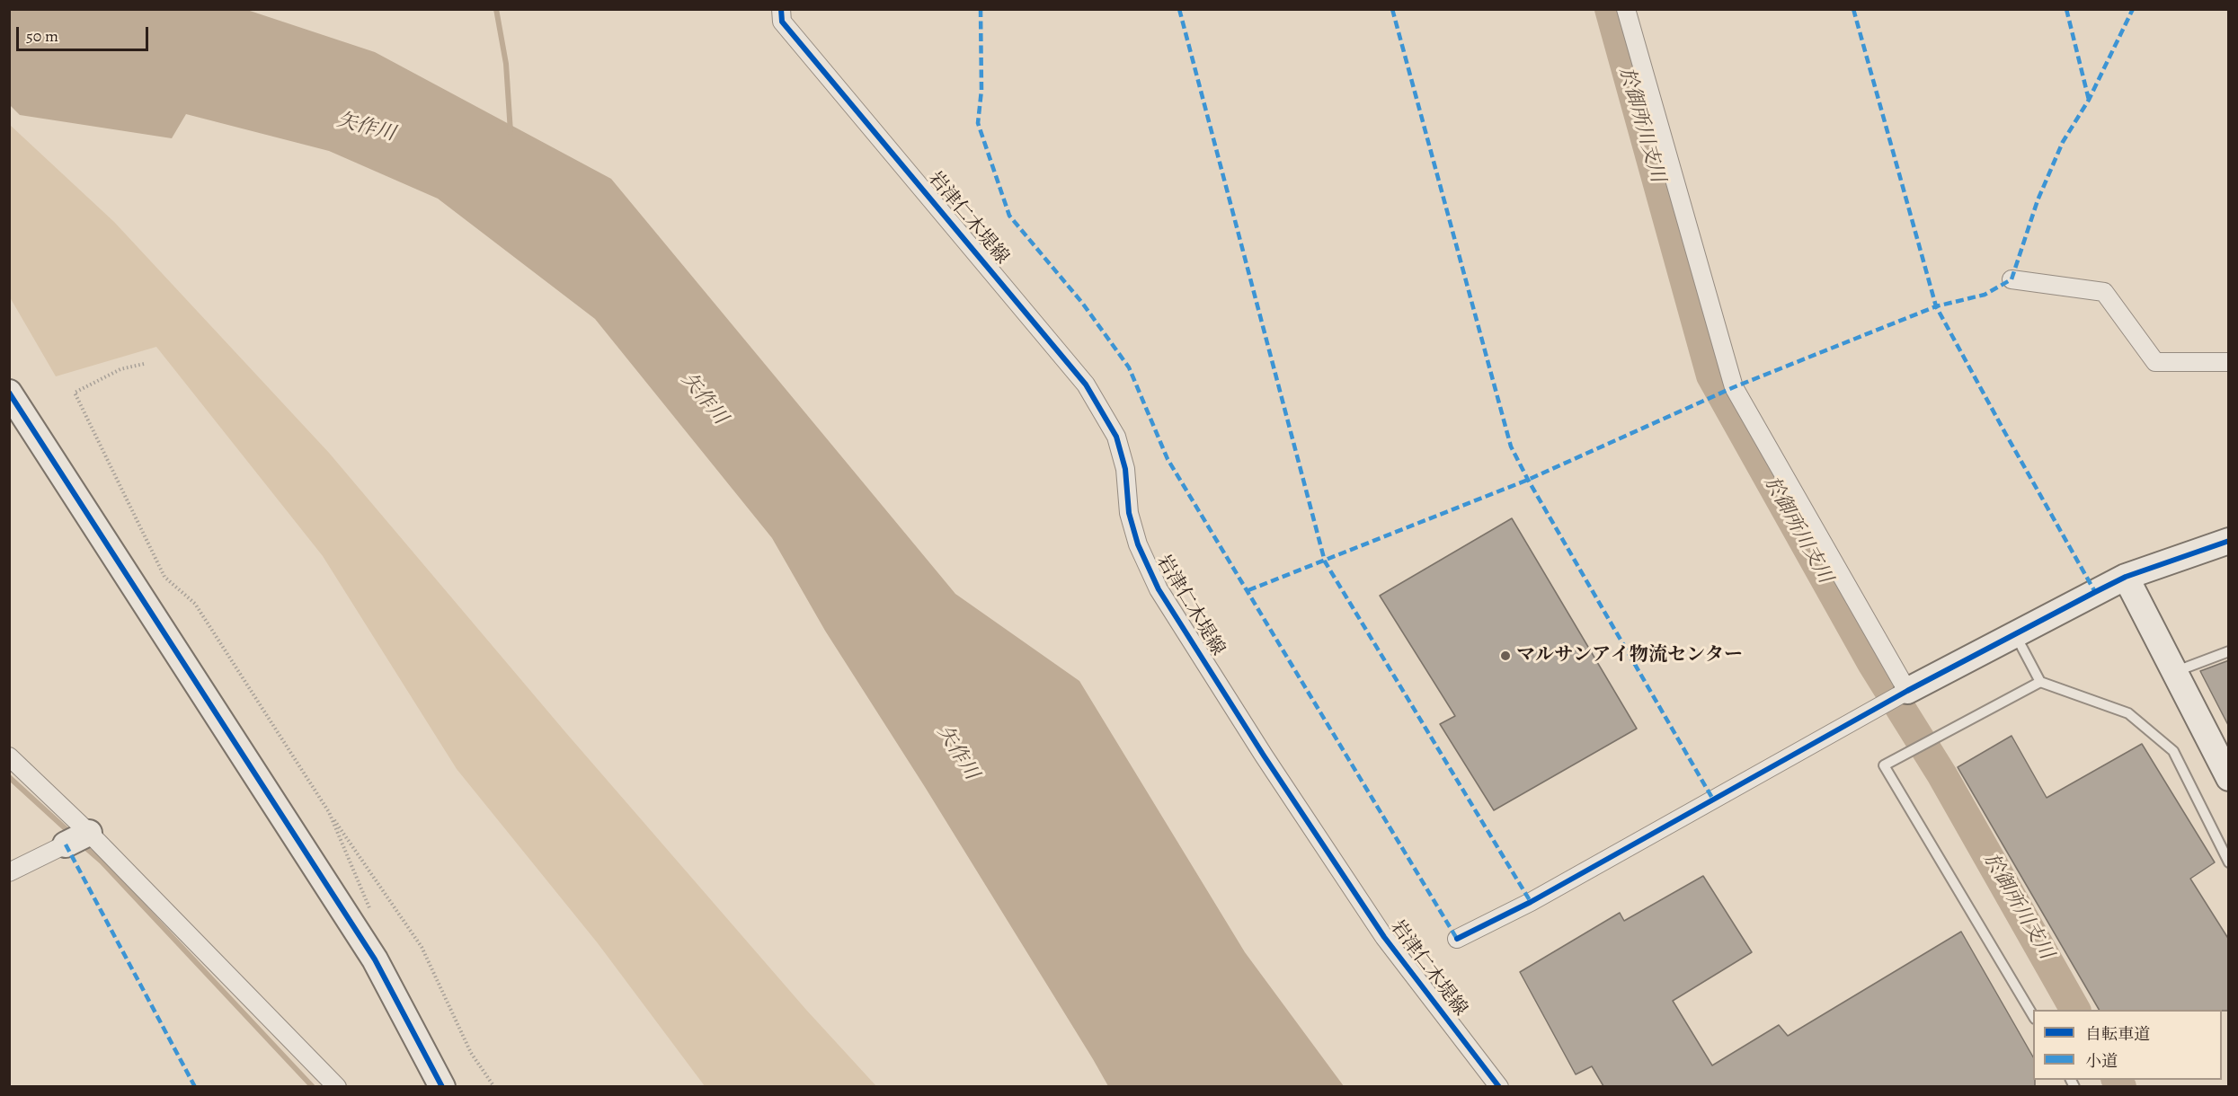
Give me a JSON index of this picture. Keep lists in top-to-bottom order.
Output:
{
  "streets": {
    "street": ["岩津仁木堤線"]
  },
  "water": ["於御所川支川", "矢作川"],
  "places": ["マルサンアイ物流センター"],
  "legend": ["自転車道", "小道"],
  "scale_bar": "50 m"
}
